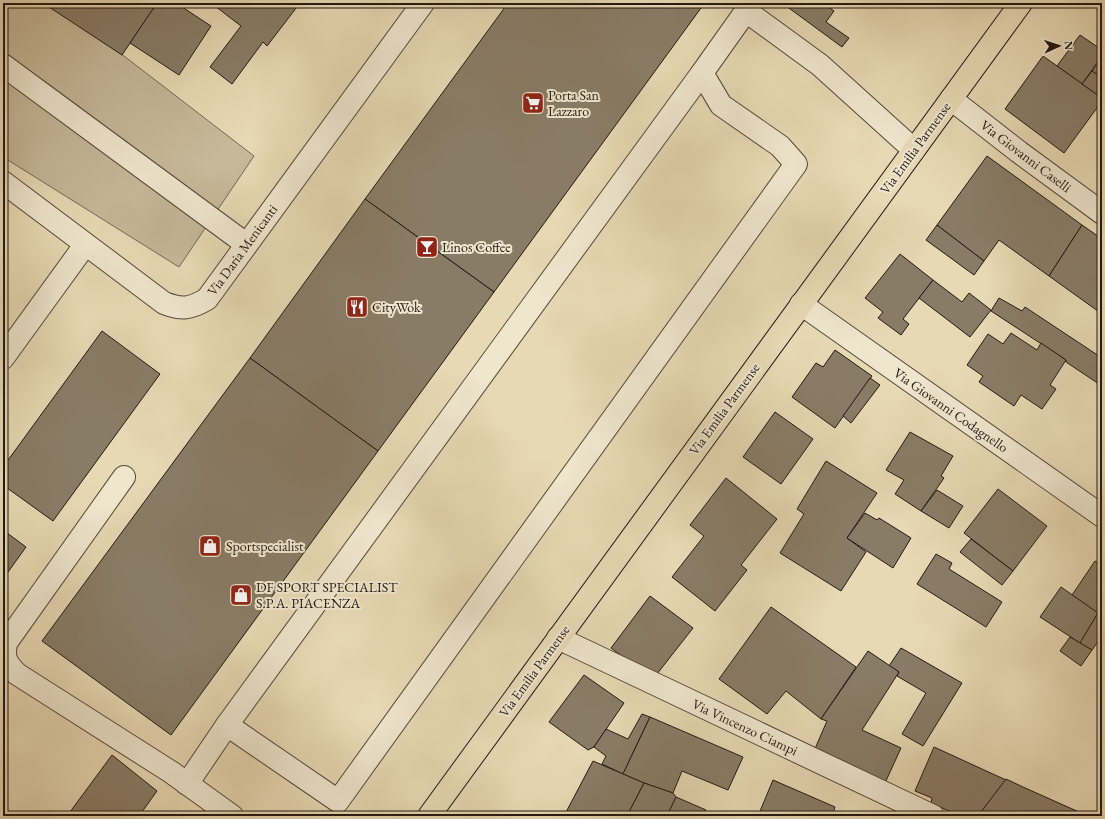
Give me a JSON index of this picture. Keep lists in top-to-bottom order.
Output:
{
  "streets": {
    "main road": ["Via Emilia Parmense"],
    "street": [
      "Via Giovanni Caselli",
      "Via Daria Menicanti",
      "Via Giovanni Codagnello",
      "Via Vincenzo Ciampi"
    ]
  },
  "crossings": [
    ["Via Emilia Parmense", "Via Giovanni Caselli"],
    ["Via Emilia Parmense", "Via Giovanni Codagnello"],
    ["Via Emilia Parmense", "Via Vincenzo Ciampi"]
  ],
  "places": {
    "supermarket": ["Porta San Lazzaro"],
    "bar": ["Linos Coffee"],
    "restaurant": ["CityWok"],
    "shop": ["Sportspecialist", "DF SPORT SPECIALIST S.P.A. PIACENZA"]
  },
  "north": "right"
}
